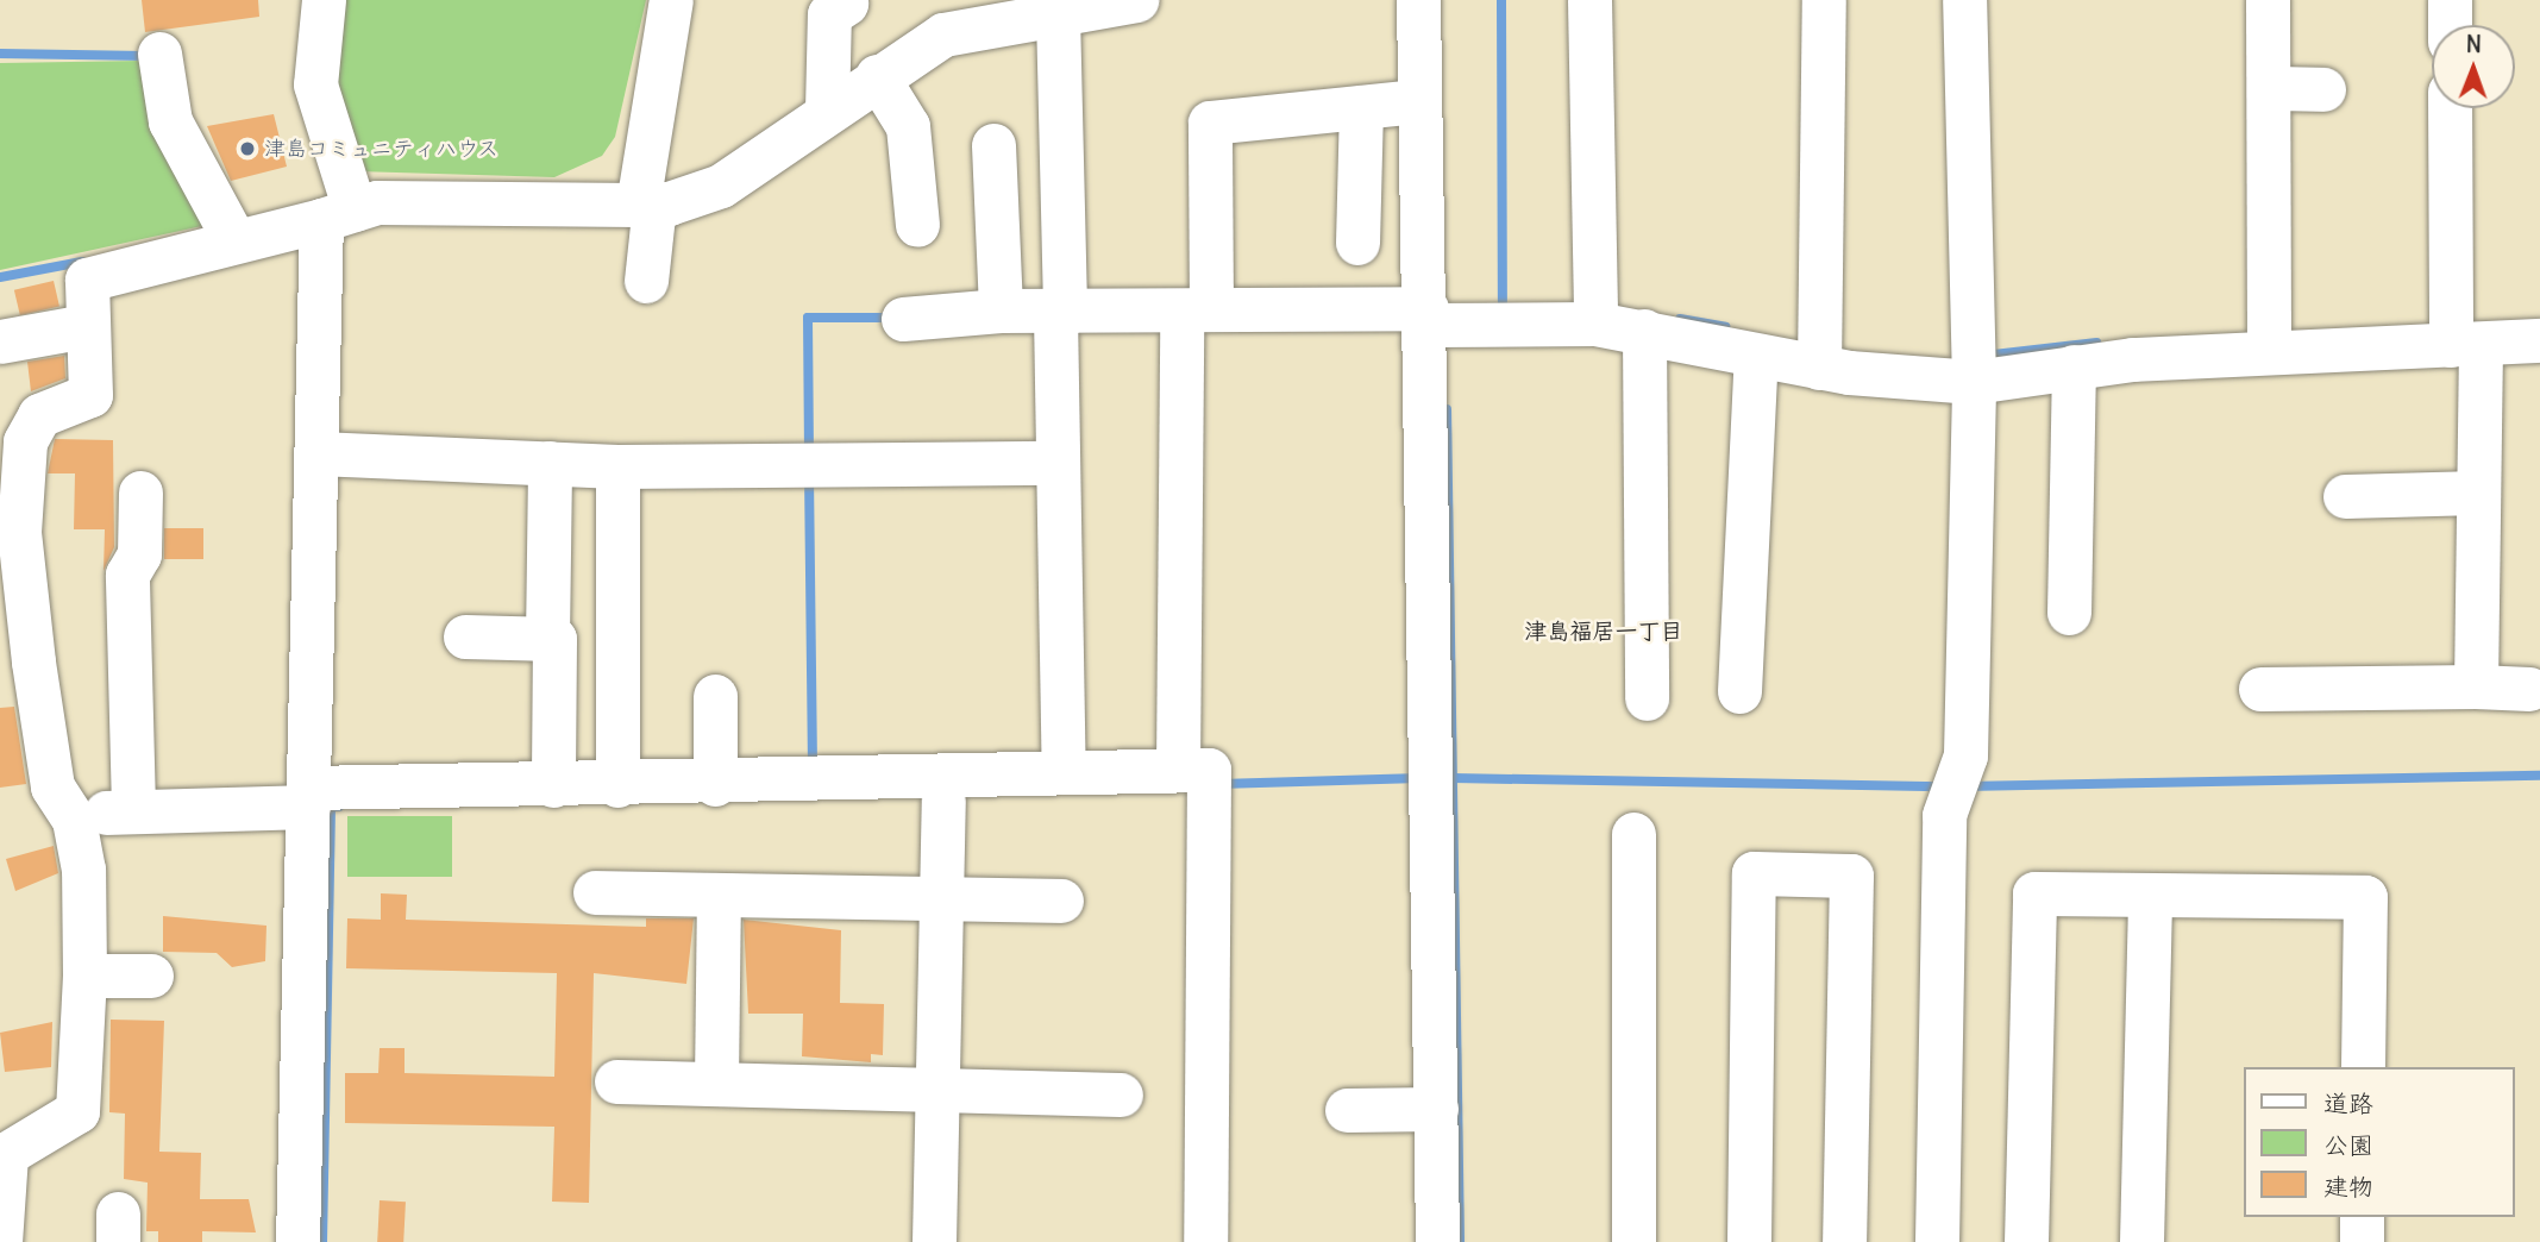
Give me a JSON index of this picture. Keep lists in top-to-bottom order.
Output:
{
  "districts": ["津島福居一丁目"],
  "places": ["津島コミュニティハウス"],
  "legend": ["道路", "公園", "建物"],
  "north": "top"
}
